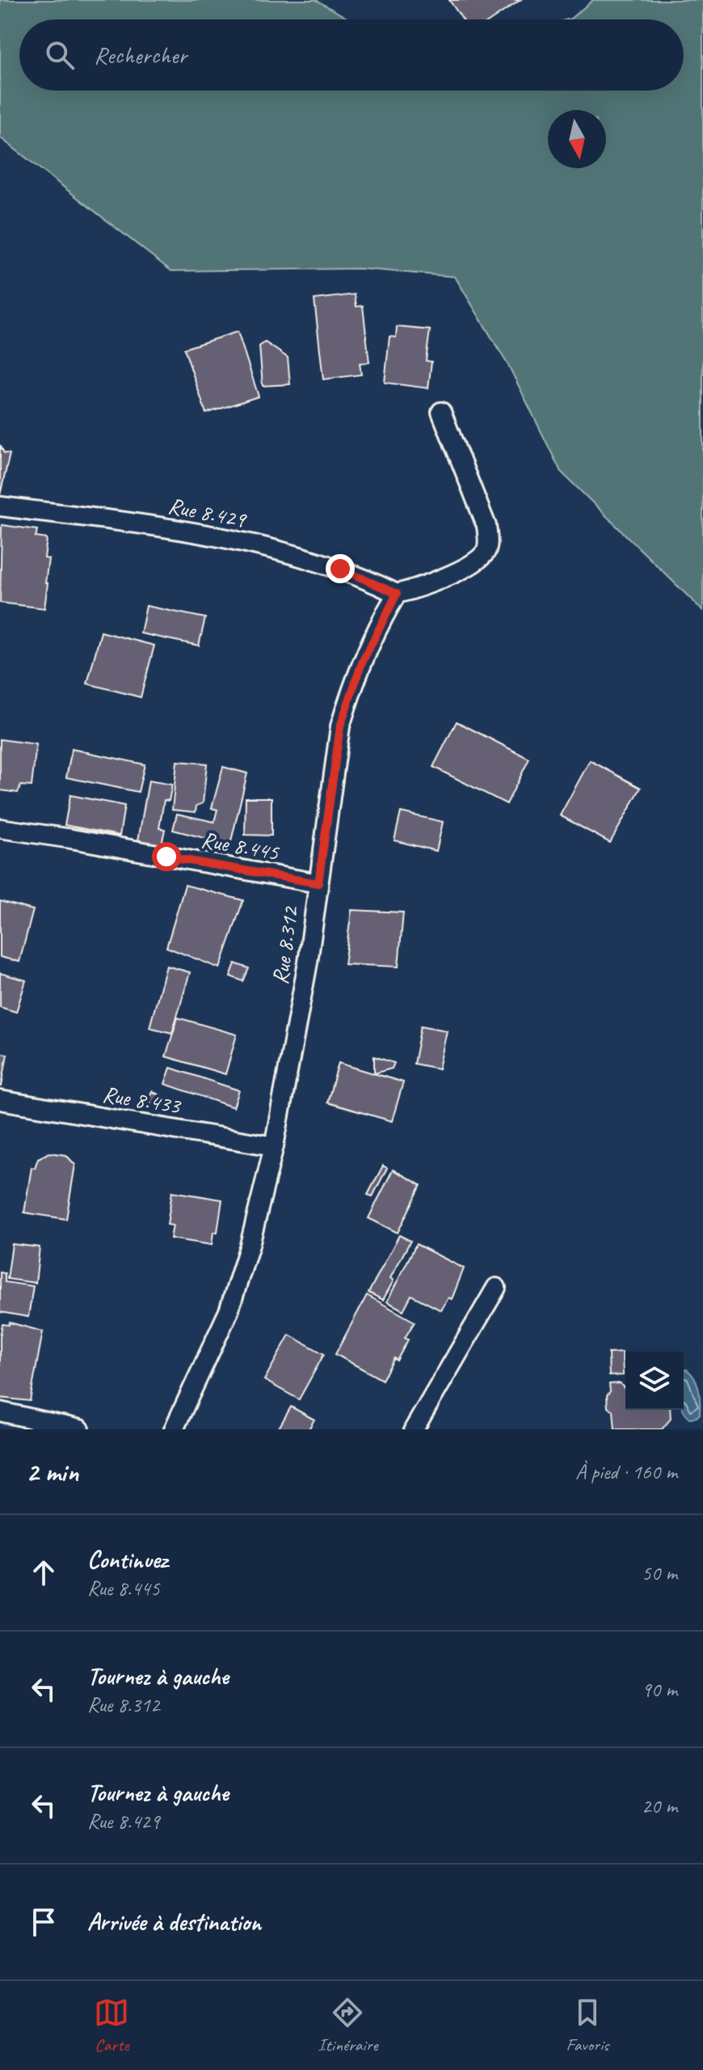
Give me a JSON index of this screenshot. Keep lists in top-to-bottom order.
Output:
{
  "streets": {
    "street": [
      "Rue 8.429",
      "Rue 8.445",
      "Rue 8.312",
      "Rue 8.433"
    ]
  },
  "crossings": [
    ["Rue 8.429", "Rue 8.312"],
    ["Rue 8.445", "Rue 8.312"],
    ["Rue 8.312", "Rue 8.433"]
  ],
  "north": "bottom",
  "page": {
    "search": "Rechercher",
    "heading": ["2 min", "À pied · 160 m"],
    "list": [
      ["Continuez", "Rue 8.445", "50 m"],
      ["Tournez à gauche", "Rue 8.312", "90 m"],
      ["Tournez à gauche", "Rue 8.429", "20 m"],
      "Arrivée à destination"
    ],
    "nav": ["Carte", "Itinéraire", "Favoris"]
  }
}
